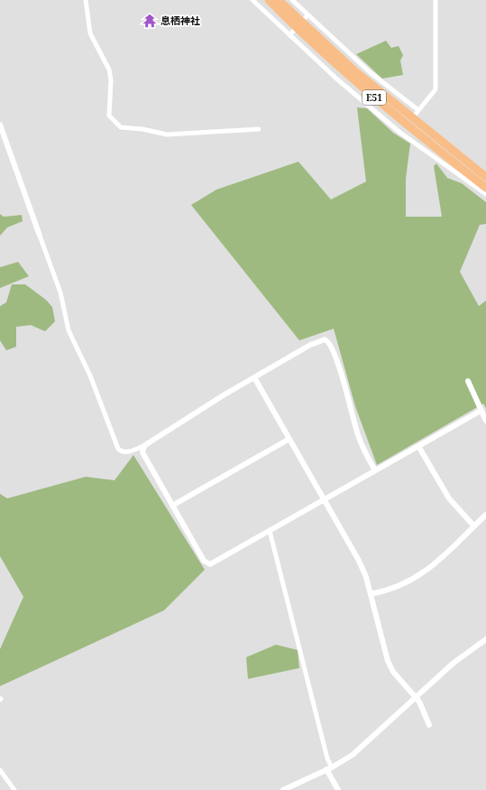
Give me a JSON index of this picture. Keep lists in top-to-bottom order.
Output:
{
  "streets": {
    "highway": ["E51"]
  },
  "places": {
    "temple": ["息栖神社"]
  }
}
